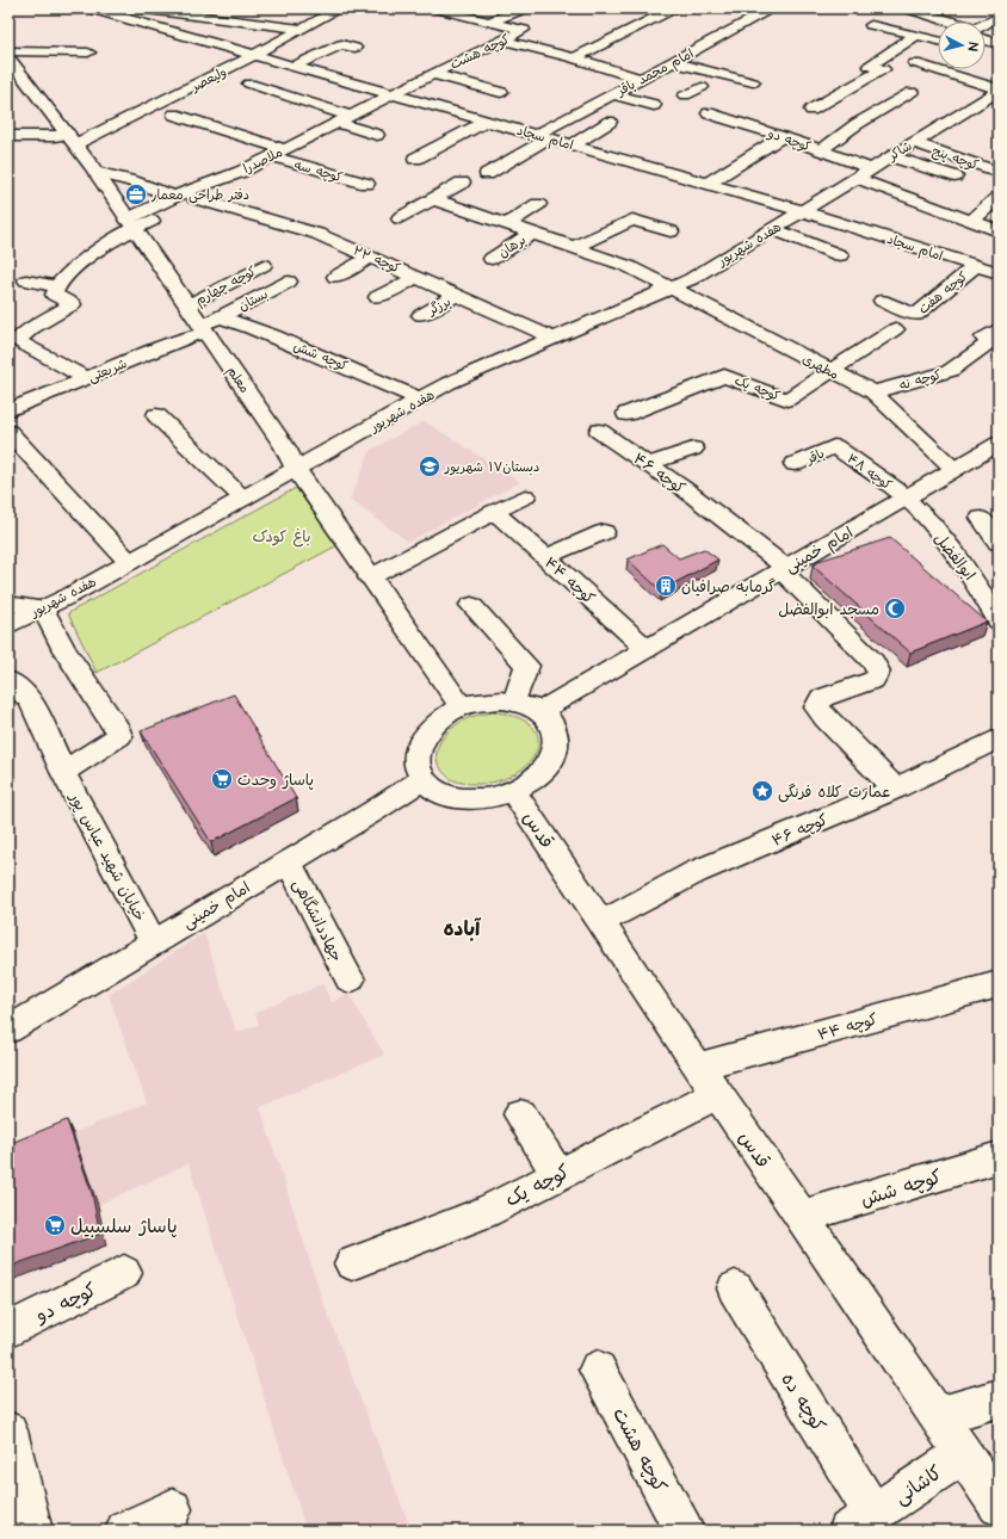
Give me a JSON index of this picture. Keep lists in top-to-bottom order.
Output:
{
  "streets": {
    "street": [
      "کوچه هشت",
      "امام محمد باقر",
      "ولیعصر",
      "امام سجاد",
      "کوچه دو",
      "شاکر",
      "کوچه پنج",
      "ملاصدرا",
      "کوچه سه",
      "هفده شهریور",
      "برهان",
      "کوچه ۲۲",
      "کوچه چهارم",
      "کوچه هفت",
      "بستان",
      "برزگر",
      "کوچه شش",
      "مطهری",
      "شریعتی",
      "معلم",
      "کوچه نه",
      "کوچه یک",
      "باقر",
      "کوچه ۴۸",
      "کوچه ۴۶",
      "امام خمینی",
      "ابوالفضل",
      "کوچه ۴۴",
      "قدس",
      "خیابان شهید عباس پور",
      "جهاددانشگاهی",
      "کوچه ده",
      "کاشانی"
    ]
  },
  "crossings": [
    ["کوچه هشت", "امام سجاد"],
    ["کوچه هشت", "ملاصدرا"],
    ["امام محمد باقر", "امام سجاد"],
    ["ولیعصر", "امام سجاد"],
    ["ولیعصر", "معلم"],
    ["امام سجاد", "شاکر"],
    ["امام سجاد", "ملاصدرا"],
    ["امام سجاد", "هفده شهریور"],
    ["امام سجاد", "کوچه هفت"],
    ["کوچه دو", "شاکر"],
    ["شاکر", "کوچه پنج"],
    ["شاکر", "هفده شهریور"],
    ["ملاصدرا", "کوچه سه"],
    ["ملاصدرا", "معلم"],
    ["هفده شهریور", "کوچه ۲۲"],
    ["هفده شهریور", "کوچه شش"],
    ["هفده شهریور", "مطهری"],
    ["هفده شهریور", "معلم"],
    ["برهان", "مطهری"],
    ["کوچه ۲۲", "برزگر"],
    ["کوچه چهارم", "معلم"],
    ["بستان", "کوچه شش"],
    ["بستان", "شریعتی"],
    ["بستان", "معلم"],
    ["کوچه شش", "شریعتی"],
    ["کوچه شش", "معلم"],
    ["کوچه شش", "قدس"],
    ["مطهری", "کوچه نه"],
    ["مطهری", "کوچه یک"],
    ["مطهری", "امام خمینی"],
    ["شریعتی", "معلم"],
    ["معلم", "امام خمینی"],
    ["معلم", "قدس"],
    ["کوچه یک", "قدس"],
    ["باقر", "کوچه ۴۸"],
    ["کوچه ۴۸", "امام خمینی"],
    ["کوچه ۴۸", "ابوالفضل"],
    ["کوچه ۴۶", "امام خمینی"],
    ["کوچه ۴۶", "قدس"],
    ["امام خمینی", "ابوالفضل"],
    ["امام خمینی", "کوچه ۴۴"],
    ["امام خمینی", "قدس"],
    ["امام خمینی", "خیابان شهید عباس پور"],
    ["امام خمینی", "جهاددانشگاهی"],
    ["کوچه ۴۴", "قدس"],
    ["قدس", "کاشانی"],
    ["کوچه ده", "کاشانی"]
  ],
  "districts": ["آباده"],
  "parks": ["باغ کودک"],
  "places": {
    "office": ["دفتر طراحی معمار"],
    "school or university": ["دبستان۱۷ شهریور"],
    "building": ["گرمابه صرافیان"],
    "mosque": ["مسجد ابوالفضل"],
    "supermarket": ["پاساژ وحدت", "پاساژ سلسبیل"],
    "place": ["عمارت کلاه فرنگی"]
  },
  "north": "right"
}
